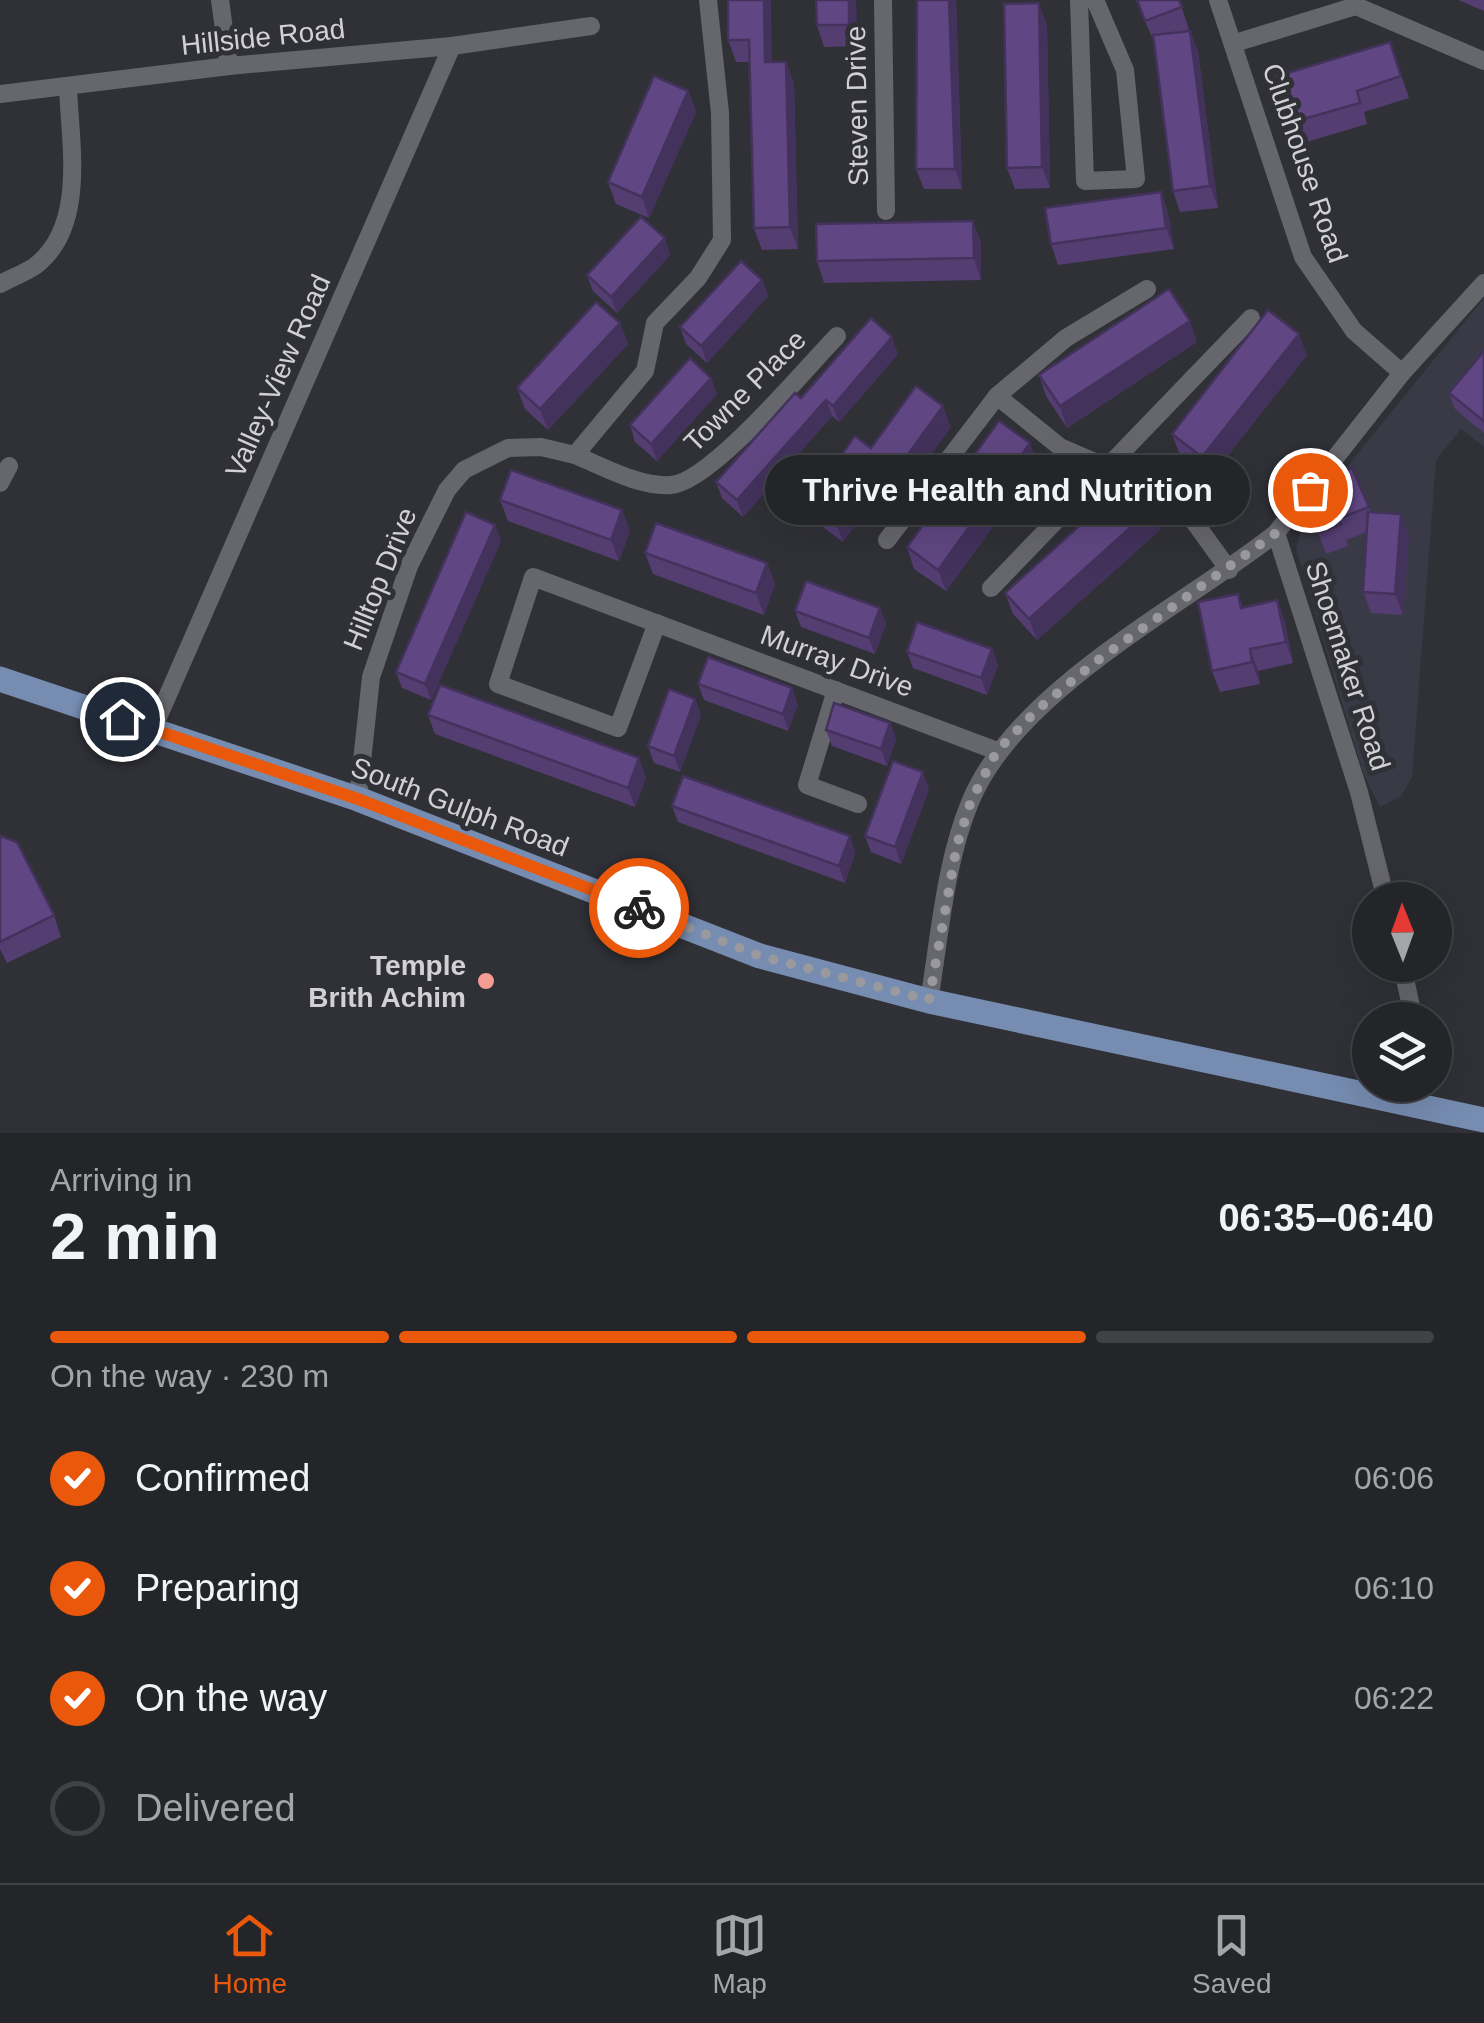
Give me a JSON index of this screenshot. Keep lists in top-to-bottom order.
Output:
{
  "streets": {
    "main road": ["South Gulph Road"],
    "street": [
      "Hillside Road",
      "Steven Drive",
      "Clubhouse Road",
      "Valley-View Road",
      "Towne Place",
      "Hilltop Drive",
      "Murray Drive",
      "Shoemaker Road"
    ]
  },
  "crossings": [
    ["Hillside Road", "Valley-View Road"],
    ["Valley-View Road", "South Gulph Road"],
    ["Towne Place", "Hilltop Drive"],
    ["Hilltop Drive", "South Gulph Road"]
  ],
  "places": ["Thrive Health and Nutrition", "Temple Brith Achim"],
  "north": "top",
  "page": {
    "bubble": "Thrive Health and Nutrition",
    "heading": ["2 min", "Arriving in", "06:35–06:40"],
    "bar": "On the way · 230 m",
    "list": [
      ["Confirmed", "06:06"],
      ["Preparing", "06:10"],
      ["On the way", "06:22"],
      "Delivered"
    ],
    "tabs": ["Home", "Map", "Saved"]
  }
}
